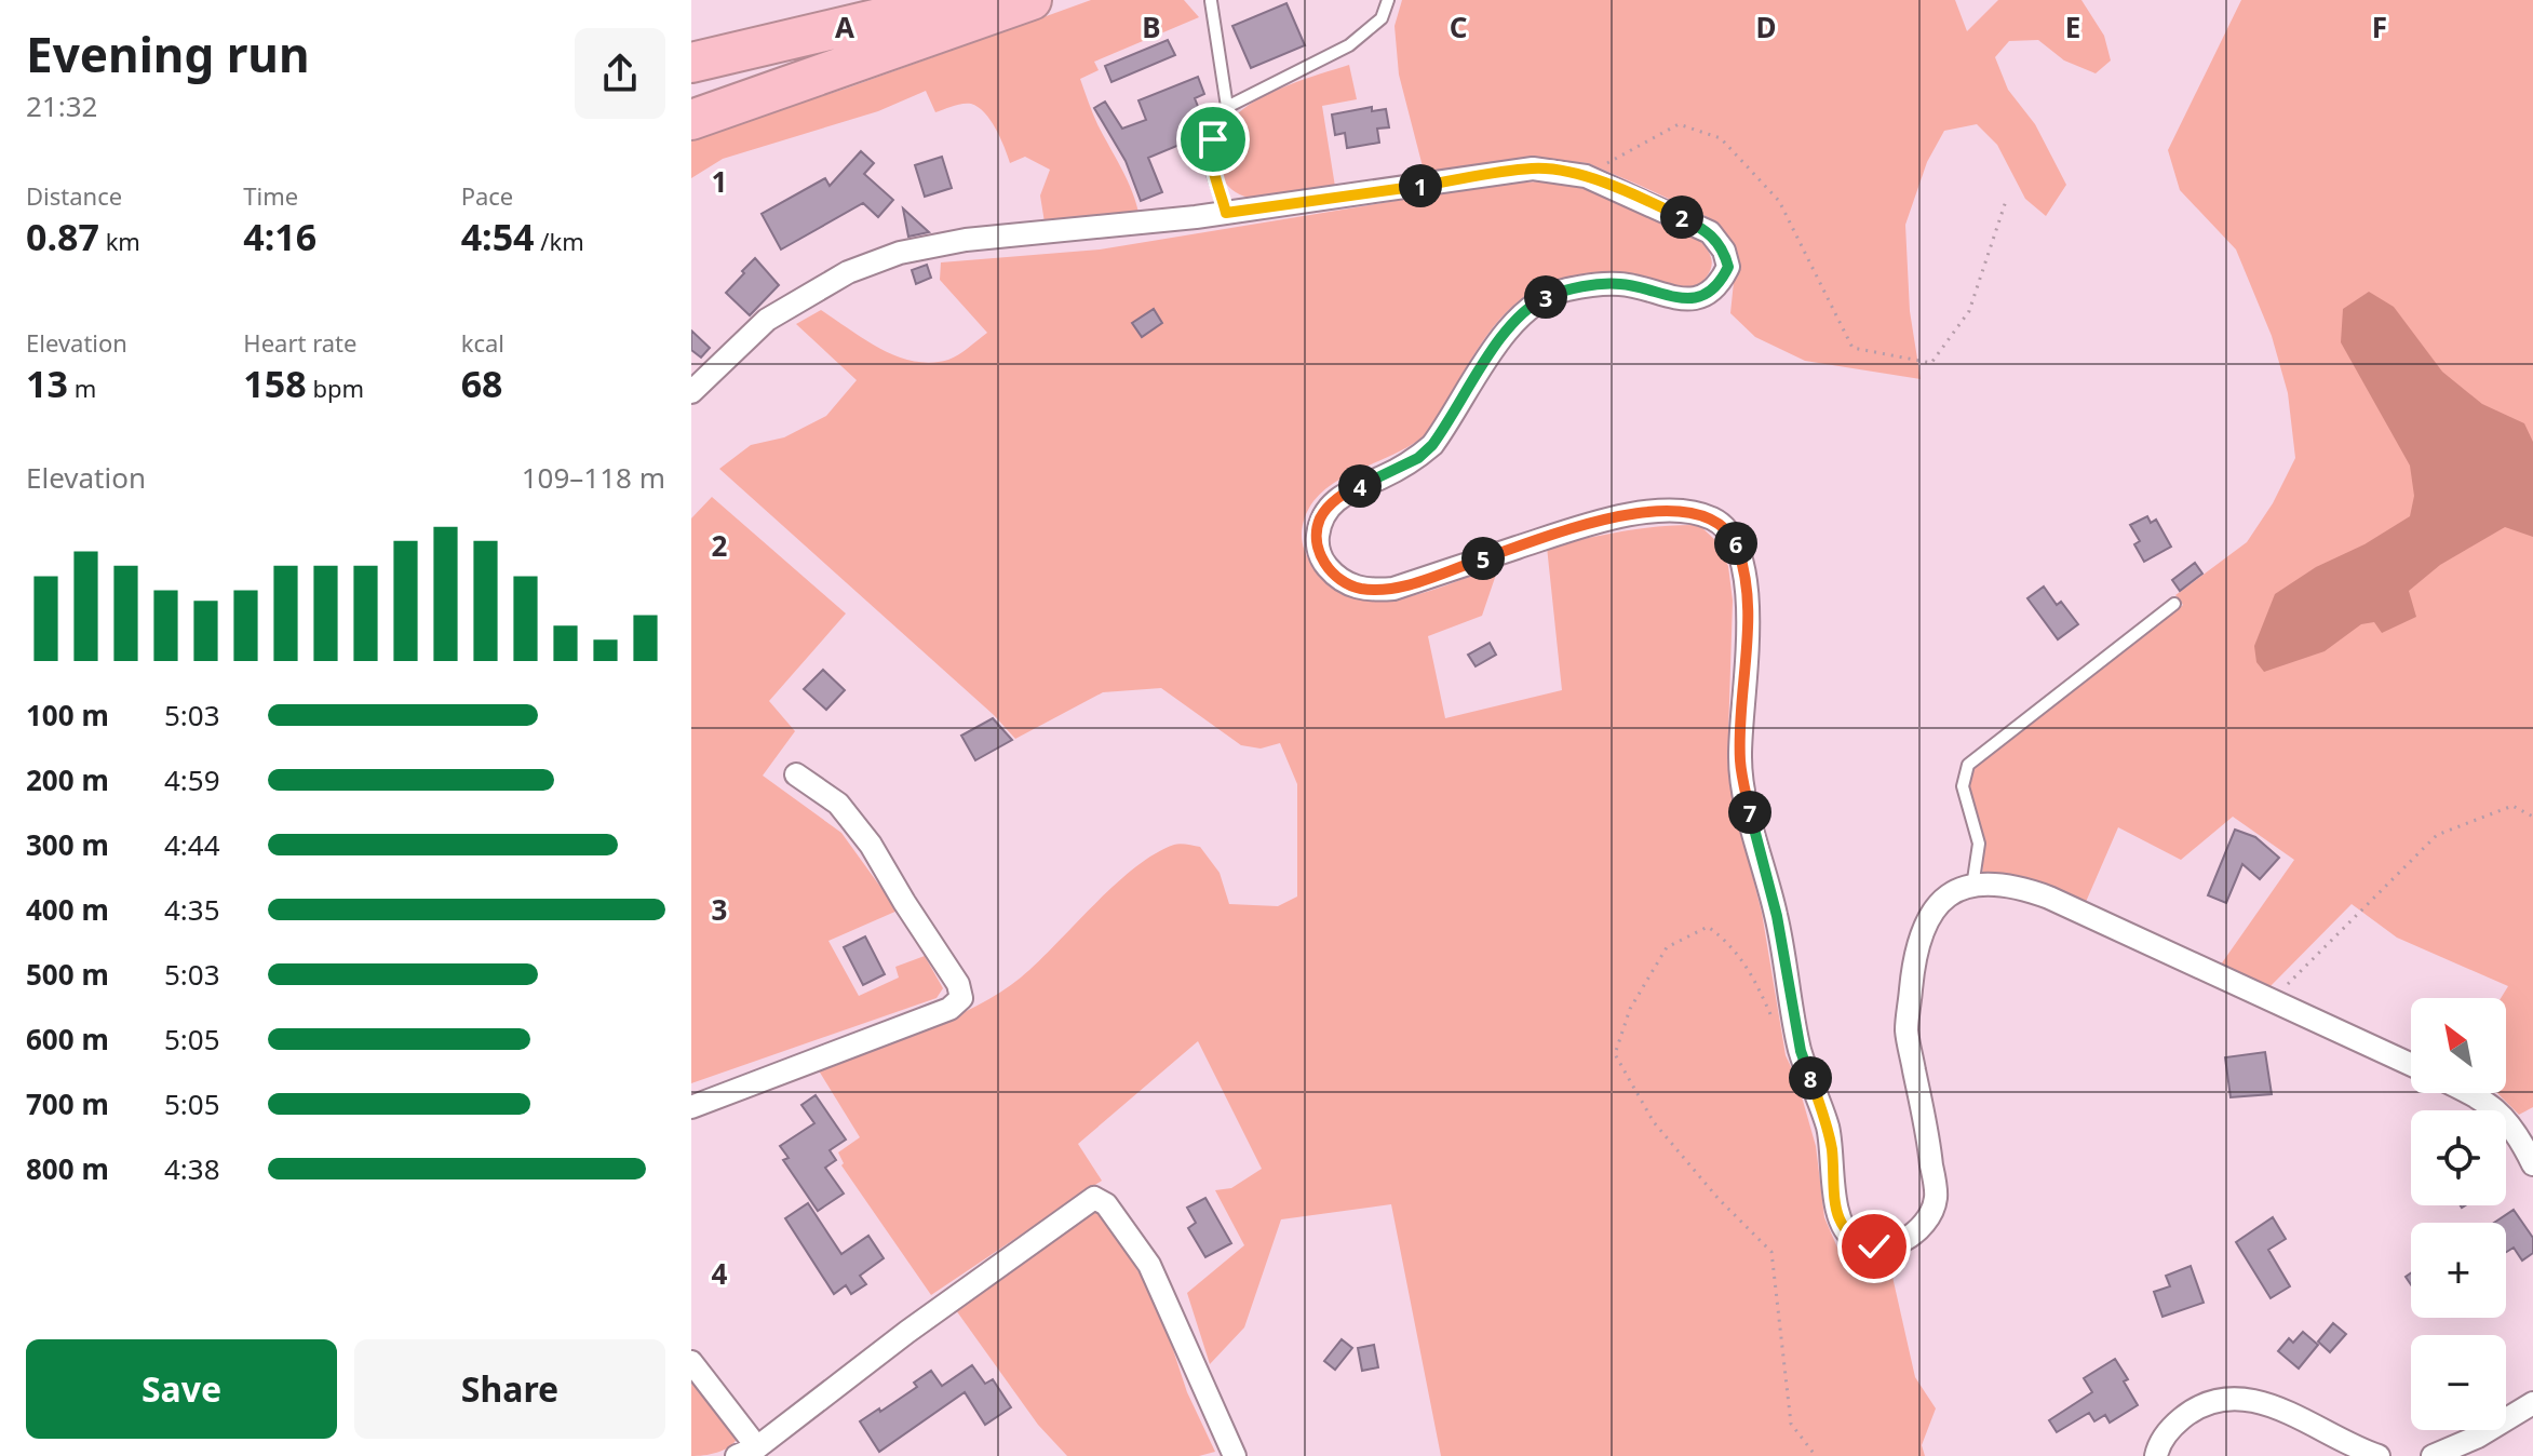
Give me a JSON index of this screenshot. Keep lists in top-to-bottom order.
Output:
{
  "north": "top left",
  "page": {
    "heading": ["Evening run", "21:32"],
    "stats": [
      ["Distance", "0.87 km"],
      ["Time", "4:16"],
      ["Pace", "4:54 /km"],
      ["Elevation", "13 m"],
      ["Heart rate", "158 bpm"],
      ["kcal", "68"]
    ],
    "pins": [
      "1",
      "2",
      "3",
      "4",
      "6",
      "5",
      "7",
      "8"
    ],
    "chart": ["Elevation", "109–118 m"],
    "list": [
      {
        "name": "100 m",
        "note": "5:03"
      },
      {
        "name": "200 m",
        "note": "4:59"
      },
      {
        "name": "300 m",
        "note": "4:44"
      },
      {
        "name": "400 m",
        "note": "4:35"
      },
      {
        "name": "500 m",
        "note": "5:03"
      },
      {
        "name": "600 m",
        "note": "5:05"
      },
      {
        "name": "700 m",
        "note": "5:05"
      },
      {
        "name": "800 m",
        "note": "4:38"
      }
    ],
    "map_buttons": ["+", "−"],
    "buttons": ["Save", "Share"]
  },
  "grid": {
    "columns": [
      "A",
      "B",
      "C",
      "D",
      "E",
      "F"
    ],
    "rows": [
      "1",
      "2",
      "3",
      "4"
    ]
  }
}
